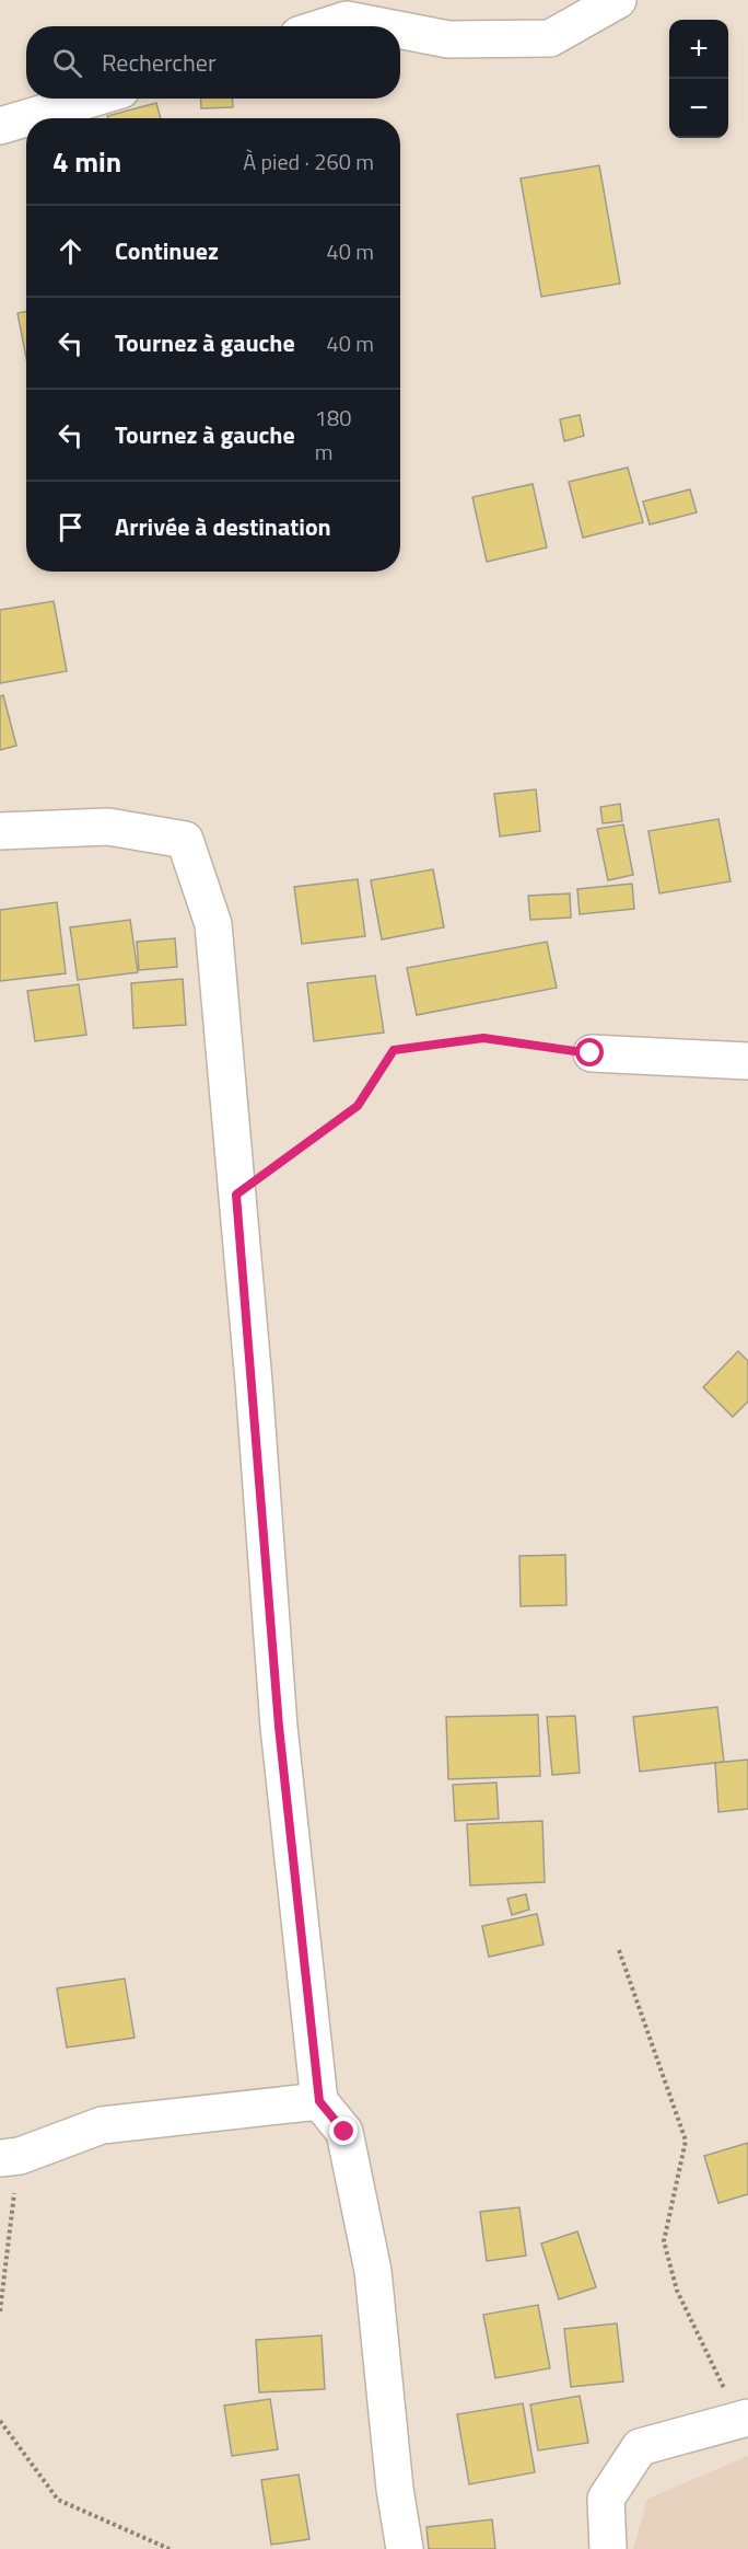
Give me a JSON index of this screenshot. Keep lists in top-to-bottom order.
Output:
{
  "page": {
    "map_buttons": ["+", "−"],
    "search": "Rechercher",
    "heading": ["4 min", "À pied · 260 m"],
    "list": [
      ["Continuez", "40 m"],
      ["Tournez à gauche", "40 m"],
      ["Tournez à gauche", "180 m"],
      "Arrivée à destination"
    ]
  }
}
